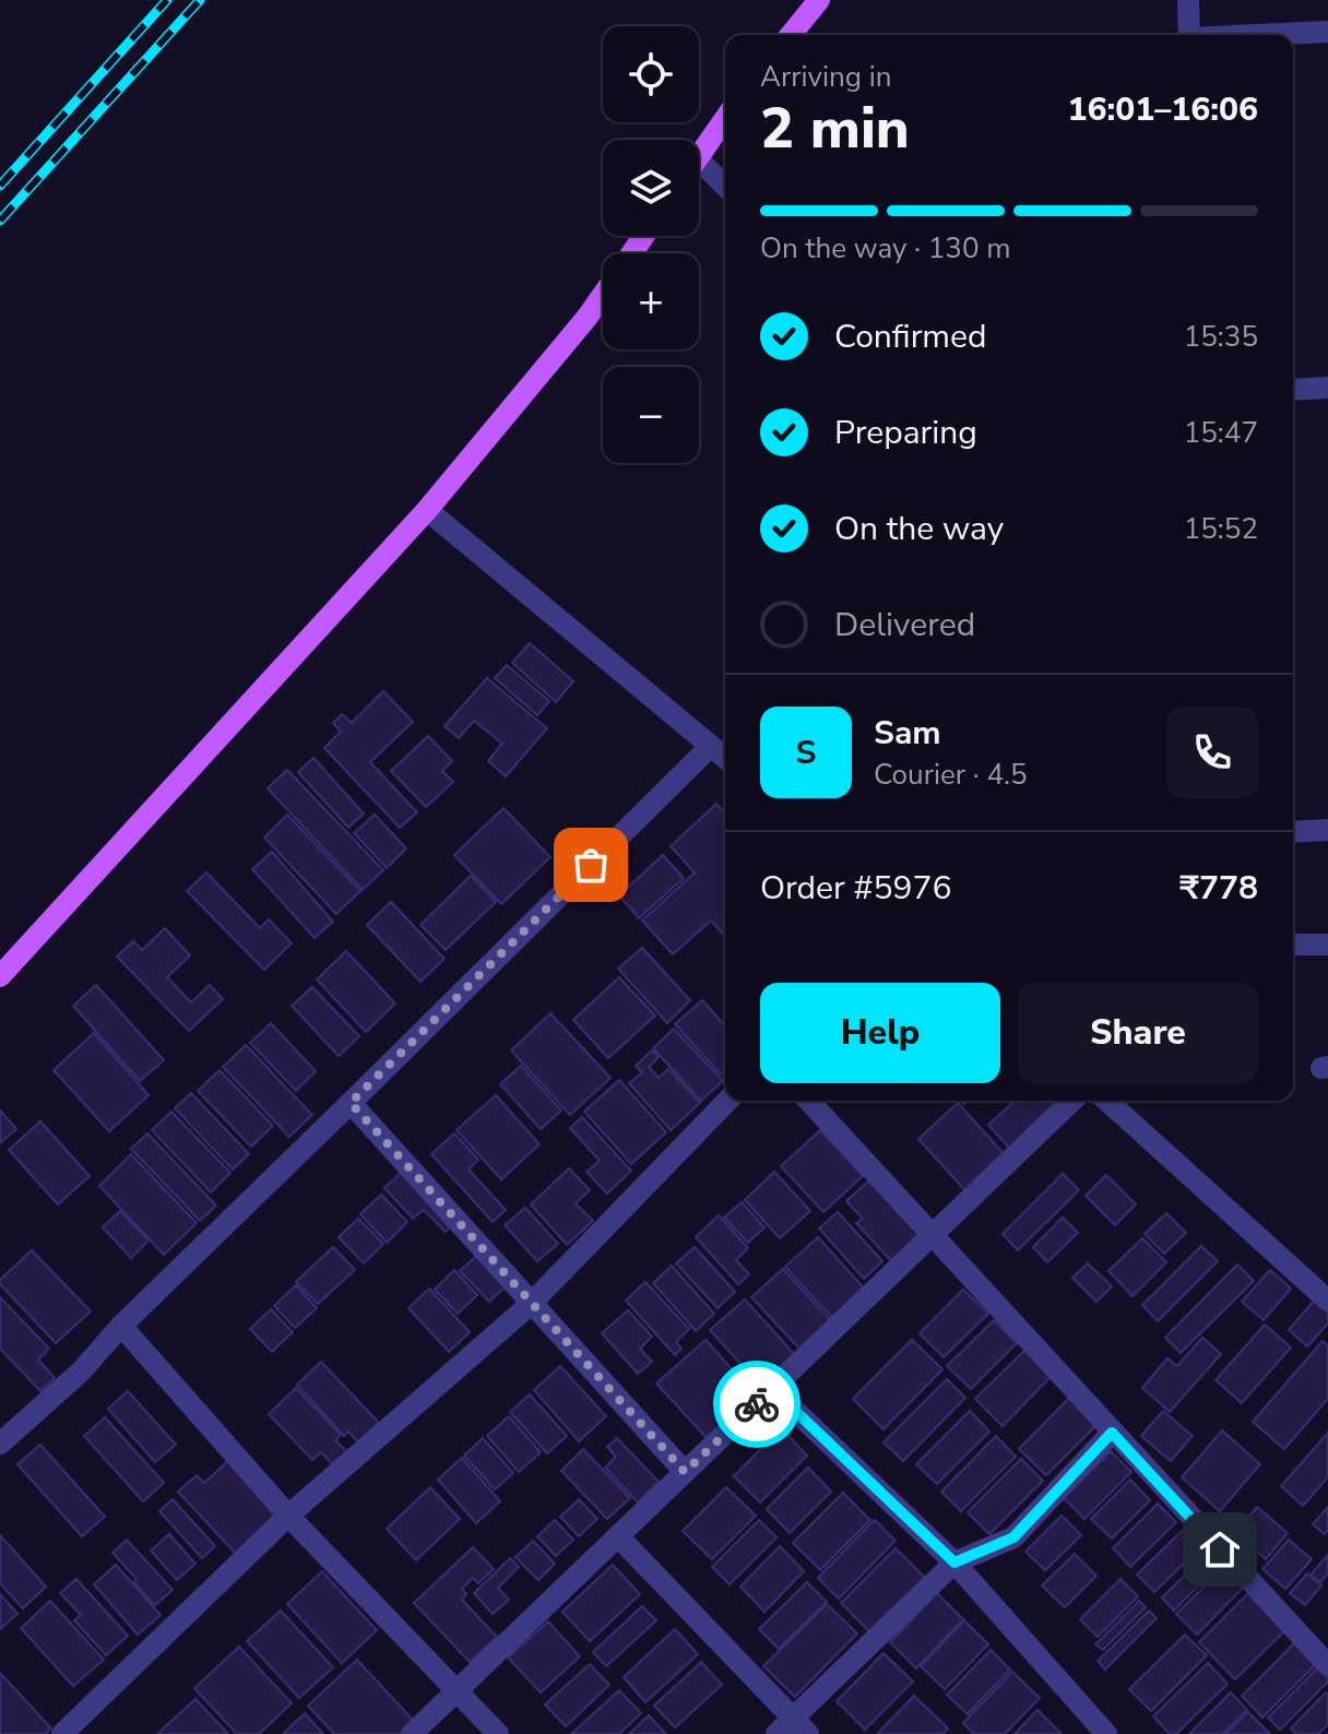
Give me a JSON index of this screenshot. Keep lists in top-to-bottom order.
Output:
{
  "page": {
    "map_buttons": ["+", "−"],
    "heading": ["2 min", "Arriving in", "16:01–16:06"],
    "panel": [
      "Sam",
      "Courier · 4.5",
      "Order #5976",
      "₹778"
    ],
    "bar": "On the way · 130 m",
    "list": [
      ["Confirmed", "15:35"],
      ["Preparing", "15:47"],
      ["On the way", "15:52"],
      "Delivered"
    ],
    "round": "S",
    "buttons": ["Help", "Share"]
  }
}
